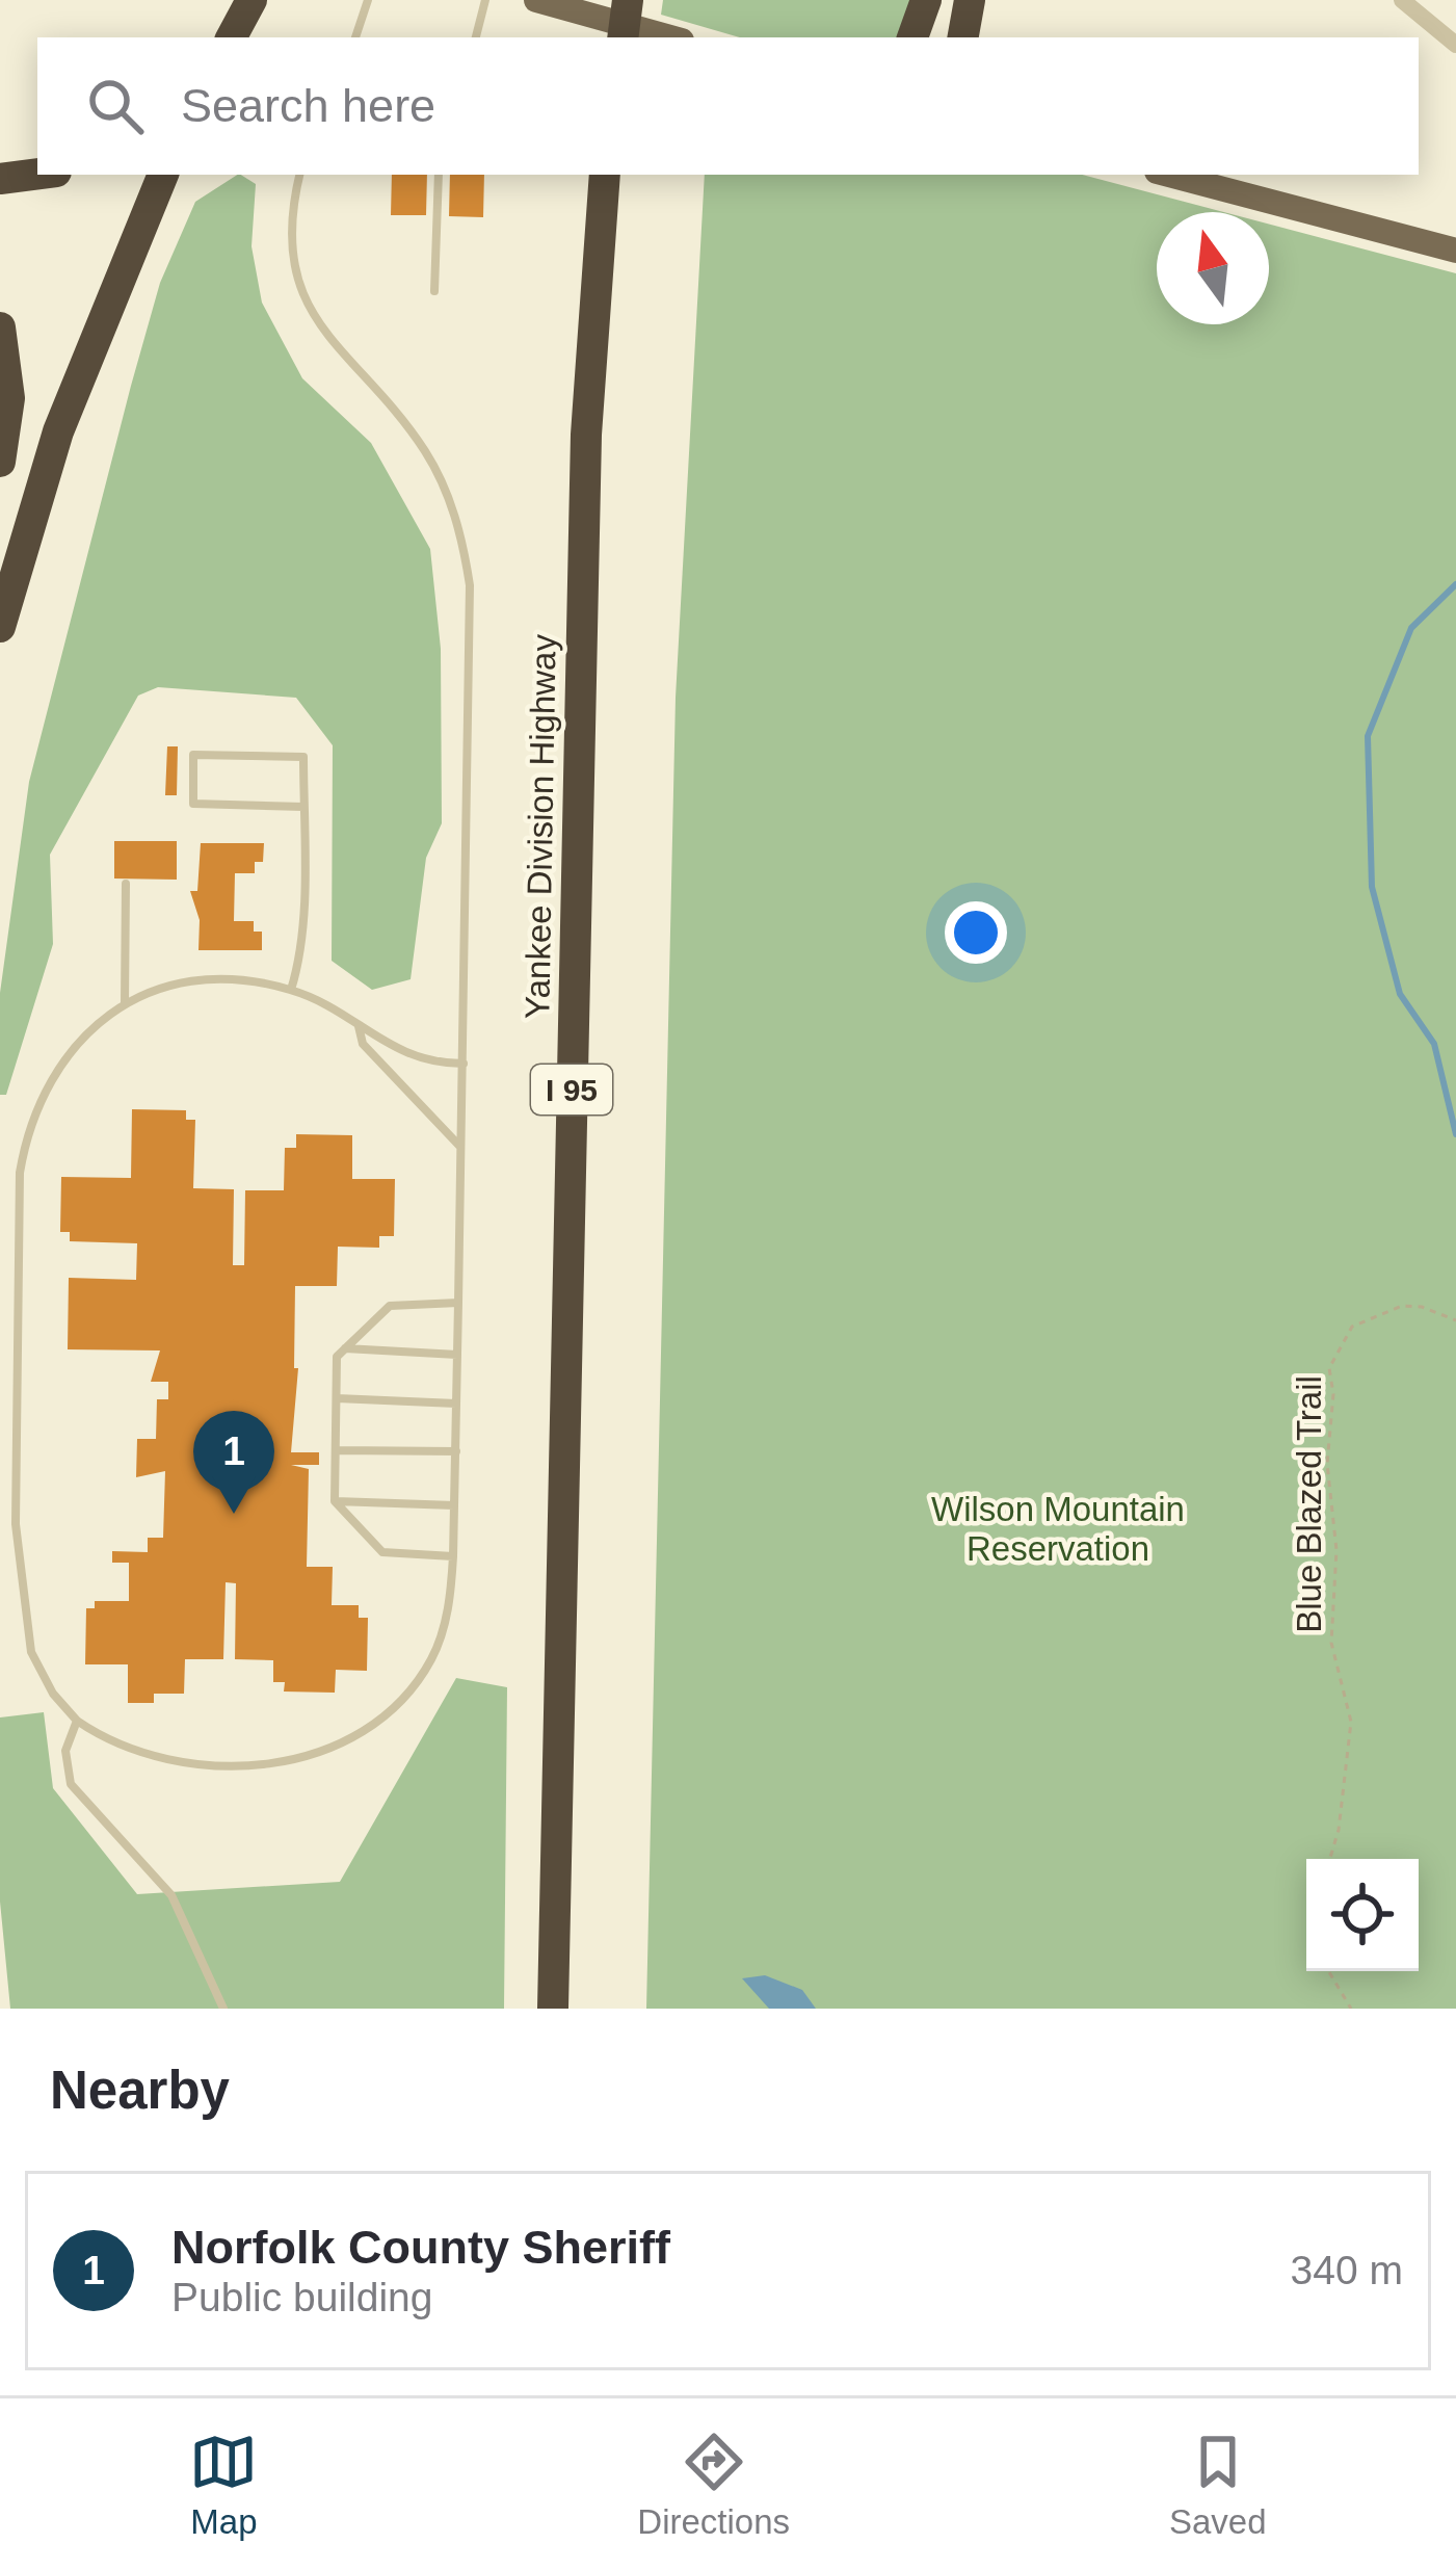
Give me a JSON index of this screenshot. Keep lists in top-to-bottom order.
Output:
{
  "streets": {
    "highway": ["Yankee Division Highway", "I 95"],
    "path": ["Blue Blazed Trail"]
  },
  "parks": ["Wilson Mountain Reservation"],
  "north": "top",
  "page": {
    "search": "Search here",
    "pins": "1",
    "heading": "Nearby",
    "list": [
      {
        "mark": "1",
        "name": "Norfolk County Sheriff",
        "note": "Public building",
        "value": "340 m"
      }
    ],
    "nav": ["Map", "Directions", "Saved"]
  }
}
